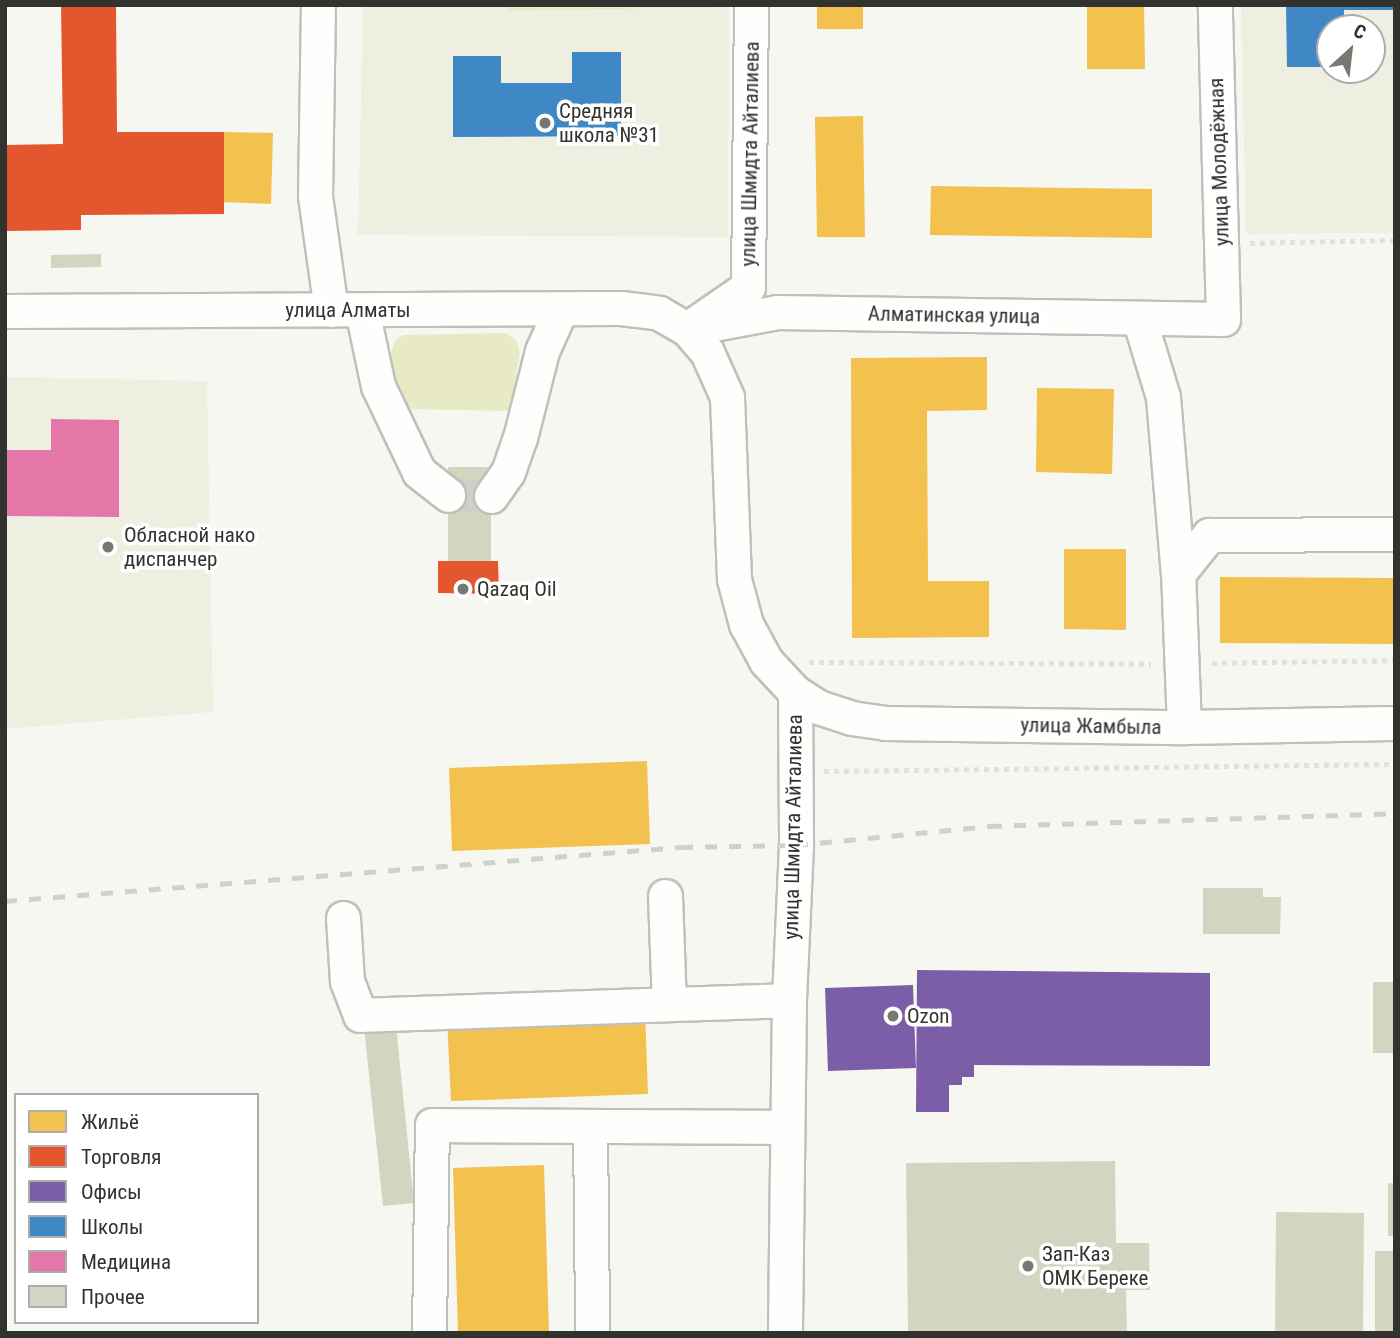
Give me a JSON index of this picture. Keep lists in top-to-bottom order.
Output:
{
  "streets": {
    "street": [
      "улица Шмидта Айталиева",
      "улица Молодёжная",
      "улица Алматы",
      "Алматинская улица",
      "улица Жамбыла"
    ]
  },
  "crossings": [
    ["улица Шмидта Айталиева", "улица Алматы"],
    ["улица Шмидта Айталиева", "Алматинская улица"],
    ["улица Шмидта Айталиева", "улица Жамбыла"],
    ["улица Молодёжная", "Алматинская улица"],
    ["улица Алматы", "Алматинская улица"]
  ],
  "places": [
    "Средняя школа №31",
    "Обласной нако диспанчер",
    "Qazaq Oil",
    "Ozon",
    "Зап-Каз ОМК Береке"
  ],
  "legend": [
    "Жильё",
    "Торговля",
    "Офисы",
    "Школы",
    "Медицина",
    "Прочее"
  ],
  "north": "top right"
}
